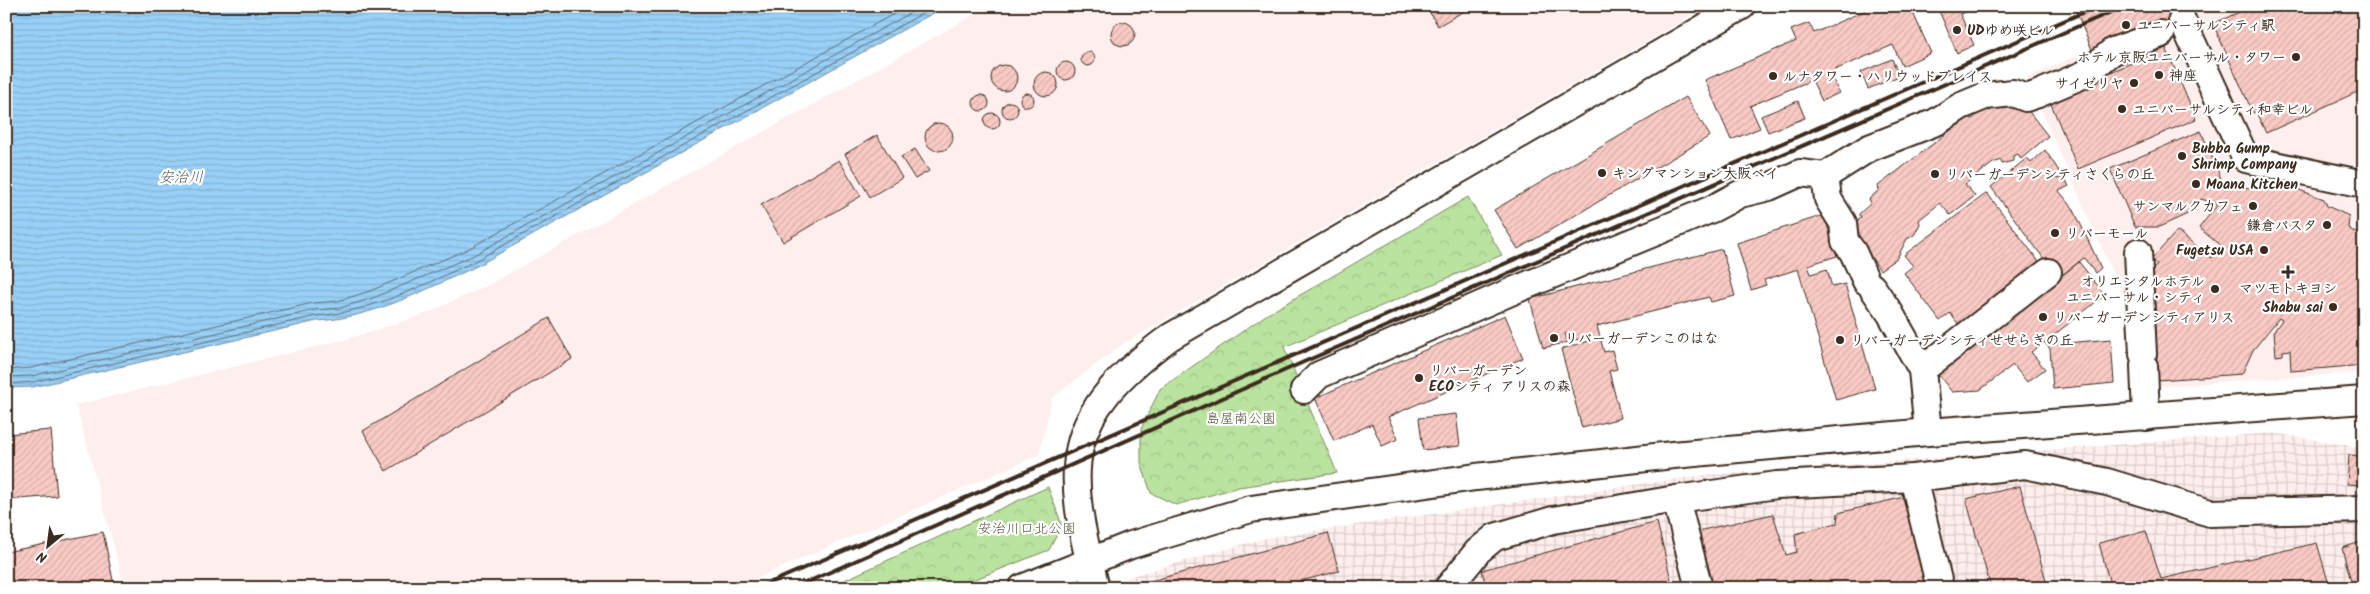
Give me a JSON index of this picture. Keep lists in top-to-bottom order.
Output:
{
  "water": ["安治川"],
  "parks": ["島屋南公園", "安治川口北公園"],
  "places": {
    "other": [
      "ユニバーサルシティ駅",
      "UDゆめ咲ビル",
      "ホテル京阪ユニバーサル・タワー",
      "神座",
      "ルナタワー・ハリウッドプレイス",
      "サイゼリヤ",
      "ユニバーサルシティ和幸ビル",
      "Bubba Gump Shrimp Company",
      "キングマンション大阪ベイ",
      "リバーガーデンシティさくらの丘",
      "Moana Kitchen",
      "サンマルクカフェ",
      "鎌倉パスタ",
      "リバーモール",
      "Fugetsu USA",
      "オリエンタルホテル ユニバーサル・シティ",
      "Shabu sai",
      "リバーガーデンシティアリス",
      "リバーガーデンこのはな",
      "リバーガーデンシティせせらぎの丘",
      "リバーガーデン ECOシティ アリスの森"
    ],
    "health": ["マツモトキヨシ"]
  },
  "north": "bottom left"
}
